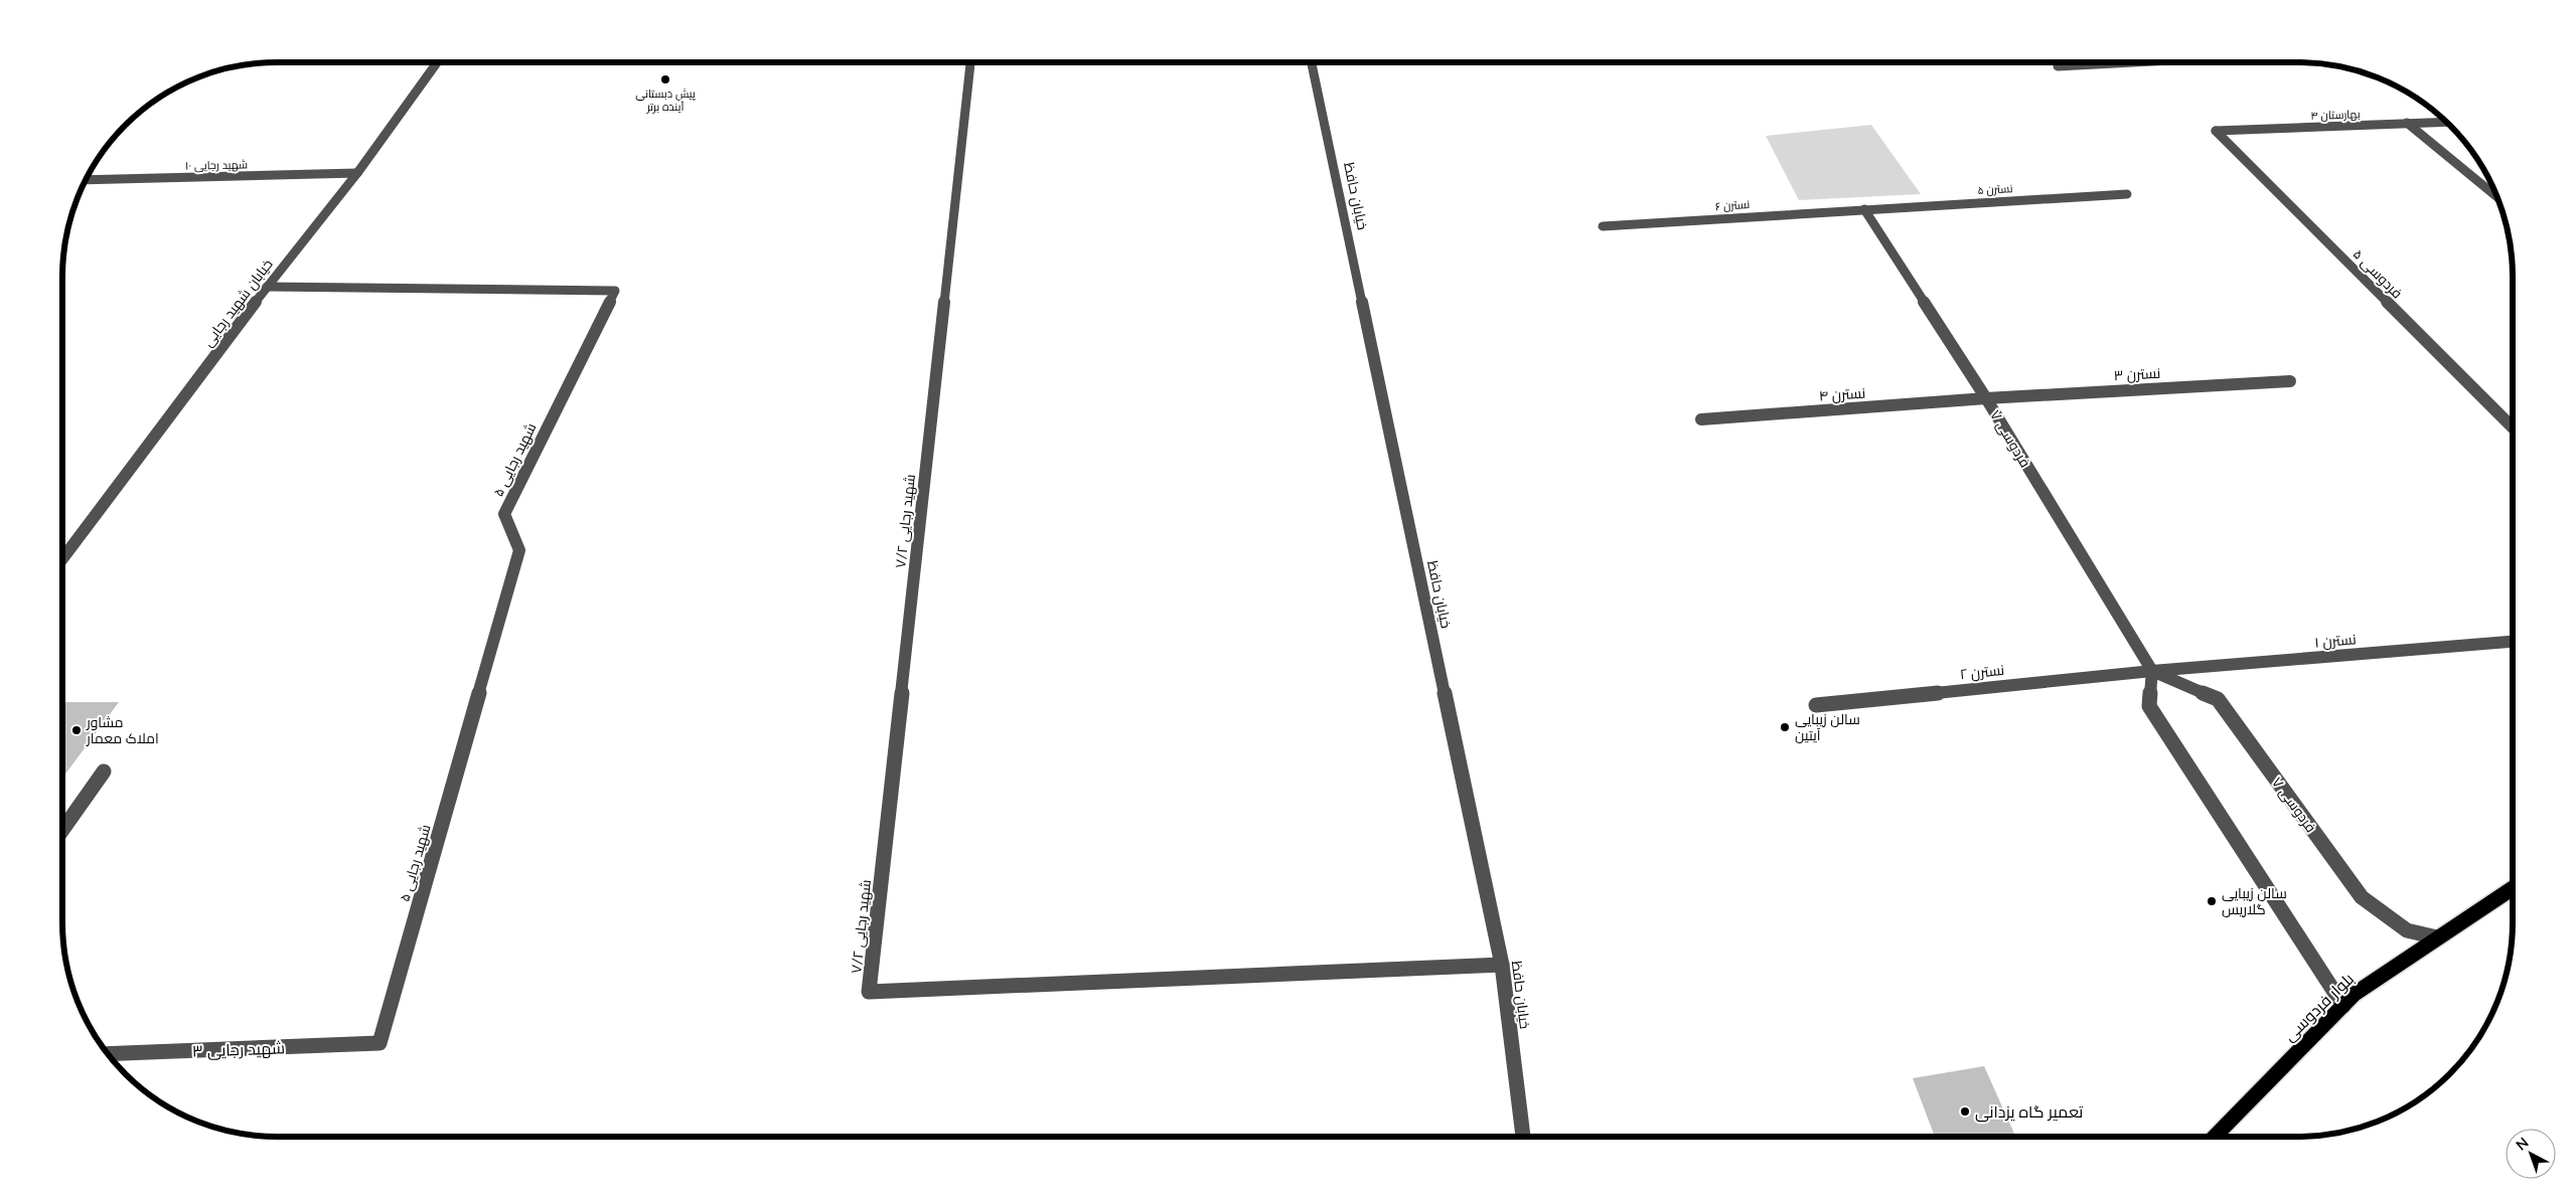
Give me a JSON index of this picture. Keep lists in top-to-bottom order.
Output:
{
  "streets": {
    "main road": ["بلوار فردوسی"],
    "street": [
      "بهارستان ۴",
      "شهید رجایی ۱۰",
      "نسترن ۵",
      "خیابان حافظ",
      "نسترن ۶",
      "فردوسی ۵",
      "خیابان شهید رجایی",
      "نسترن ۳",
      "نسترن ۴",
      "فردوسی ۷",
      "شهید رجایی ۵",
      "شهید رجایی ۷/۲",
      "نسترن ۱",
      "نسترن ۲",
      "شهید رجایی ۳"
    ]
  },
  "crossings": [
    ["بهارستان ۴", "فردوسی ۵"],
    ["شهید رجایی ۱۰", "خیابان شهید رجایی"],
    ["نسترن ۵", "نسترن ۶"],
    ["نسترن ۵", "فردوسی ۷"],
    ["خیابان حافظ", "شهید رجایی ۷/۲"],
    ["نسترن ۶", "فردوسی ۷"],
    ["خیابان شهید رجایی", "شهید رجایی ۵"],
    ["نسترن ۳", "نسترن ۴"],
    ["نسترن ۳", "فردوسی ۷"],
    ["نسترن ۴", "فردوسی ۷"],
    ["فردوسی ۷", "نسترن ۱"],
    ["فردوسی ۷", "نسترن ۲"],
    ["فردوسی ۷", "بلوار فردوسی"],
    ["شهید رجایی ۵", "شهید رجایی ۳"],
    ["نسترن ۱", "نسترن ۲"]
  ],
  "places": [
    "پیش دبستانی آینده برتر",
    "سالن زیبایی آیتین",
    "مشاور املاک معمار",
    "سالن زیبایی گلاریس",
    "تعمیر گاه یزدانی"
  ],
  "north": "top left"
}
